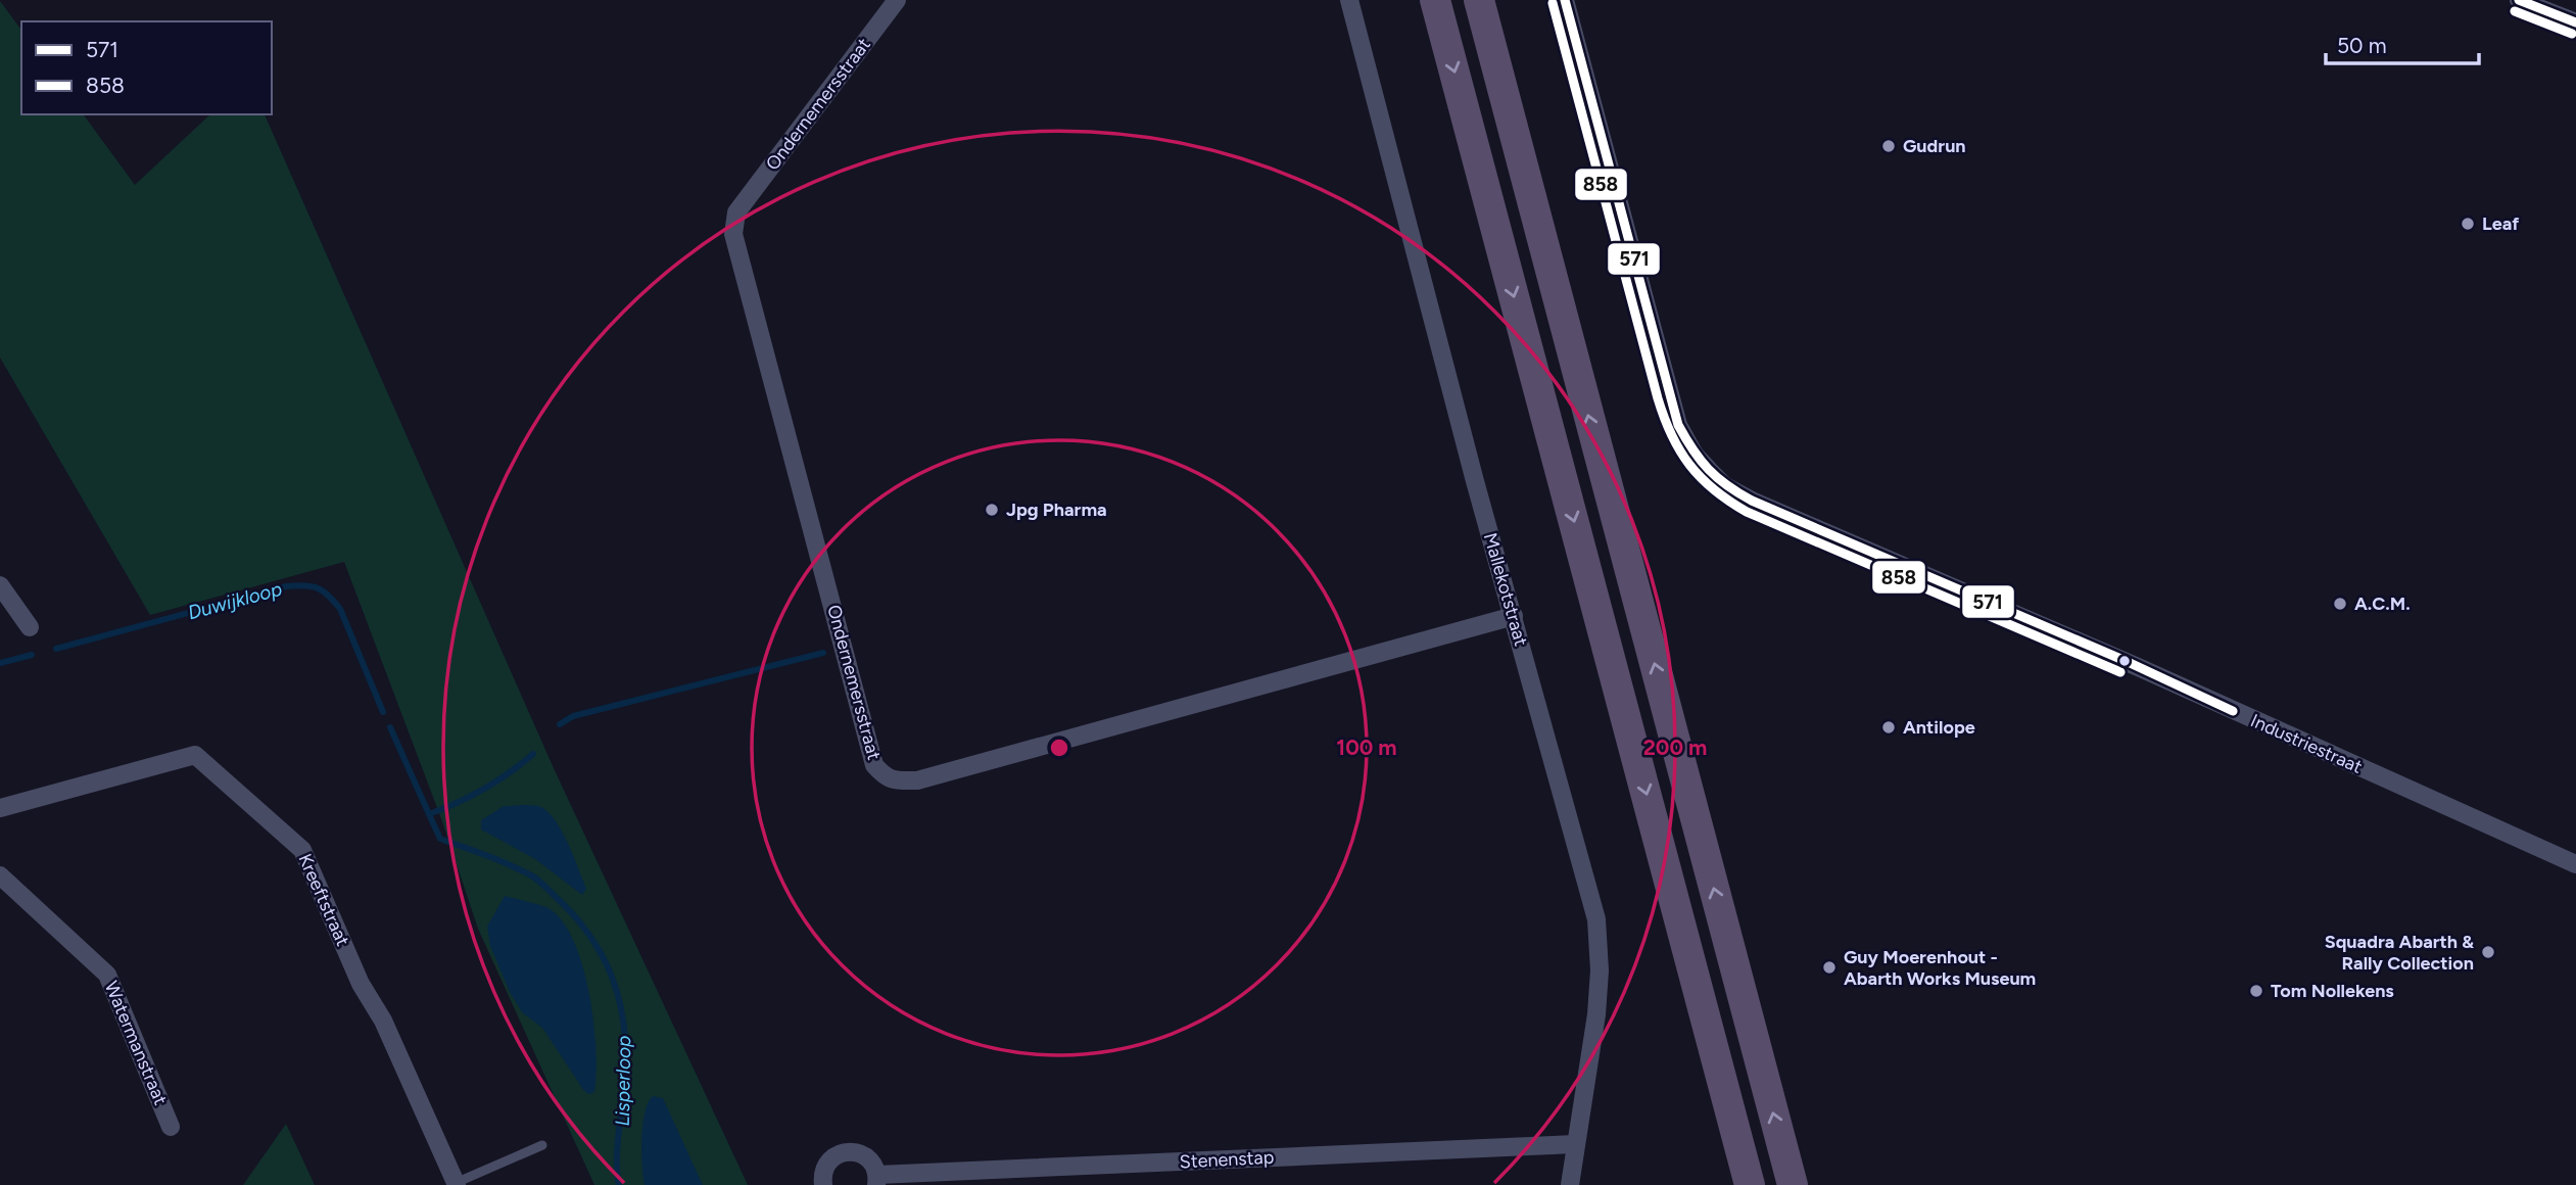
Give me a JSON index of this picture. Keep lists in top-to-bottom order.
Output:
{
  "streets": {
    "street": [
      "Ondernemersstraat",
      "Mallekotstraat",
      "Industriestraat",
      "Kreeftstraat",
      "Watermanstraat",
      "Stenenstap"
    ]
  },
  "crossings": [
    ["Ondernemersstraat", "Mallekotstraat"],
    ["Mallekotstraat", "Stenenstap"]
  ],
  "water": ["Duwijkloop", "Lisperloop"],
  "places": [
    "Gudrun",
    "Leaf",
    "Jpg Pharma",
    "A.C.M.",
    "Antilope",
    "Squadra Abarth & Rally Collection",
    "Guy Moerenhout - Abarth Works Museum",
    "Tom Nollekens"
  ],
  "lines": ["transit line 571", "transit line 858"],
  "legend": ["571", "858"],
  "scale_bar": "50 m",
  "rings": ["100 m", "200 m"]
}
